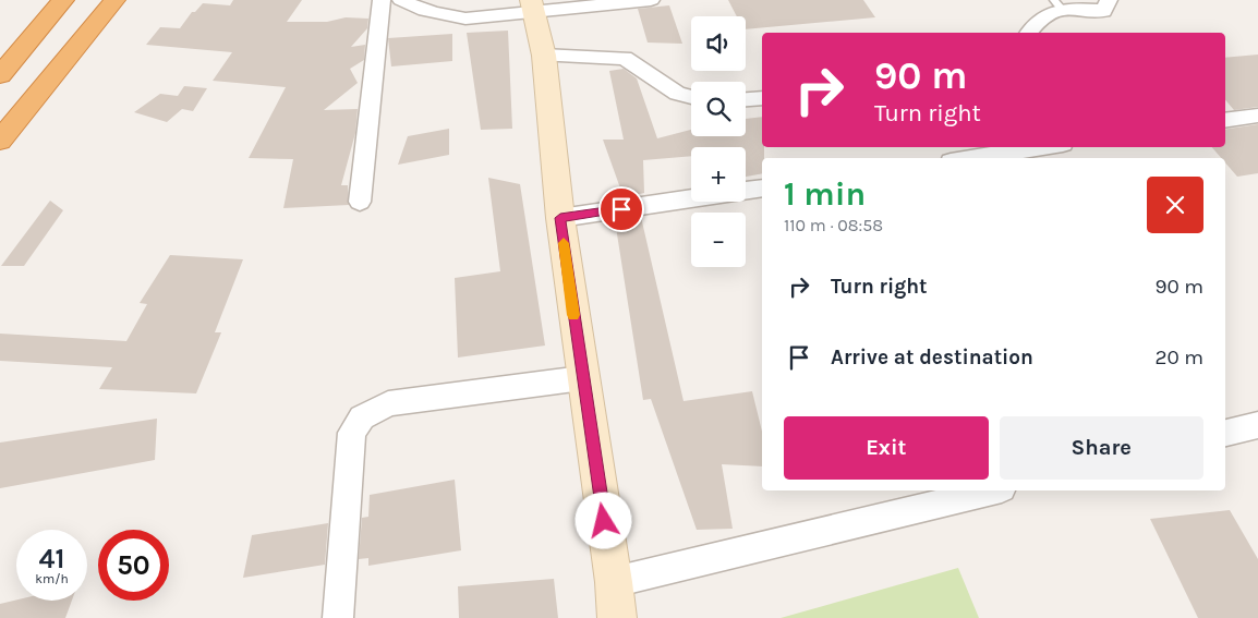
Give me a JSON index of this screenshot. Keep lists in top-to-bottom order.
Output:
{
  "page": {
    "map_buttons": ["+", "−"],
    "turn": ["90 m", "Turn right"],
    "heading": ["1 min", "110 m · 08:58"],
    "list": [
      {
        "name": "Turn right",
        "value": "90 m"
      },
      {
        "name": "Arrive at destination",
        "value": "20 m"
      }
    ],
    "buttons": ["Exit", "Share"],
    "speed": "41 km/h",
    "limit": "50"
  }
}
